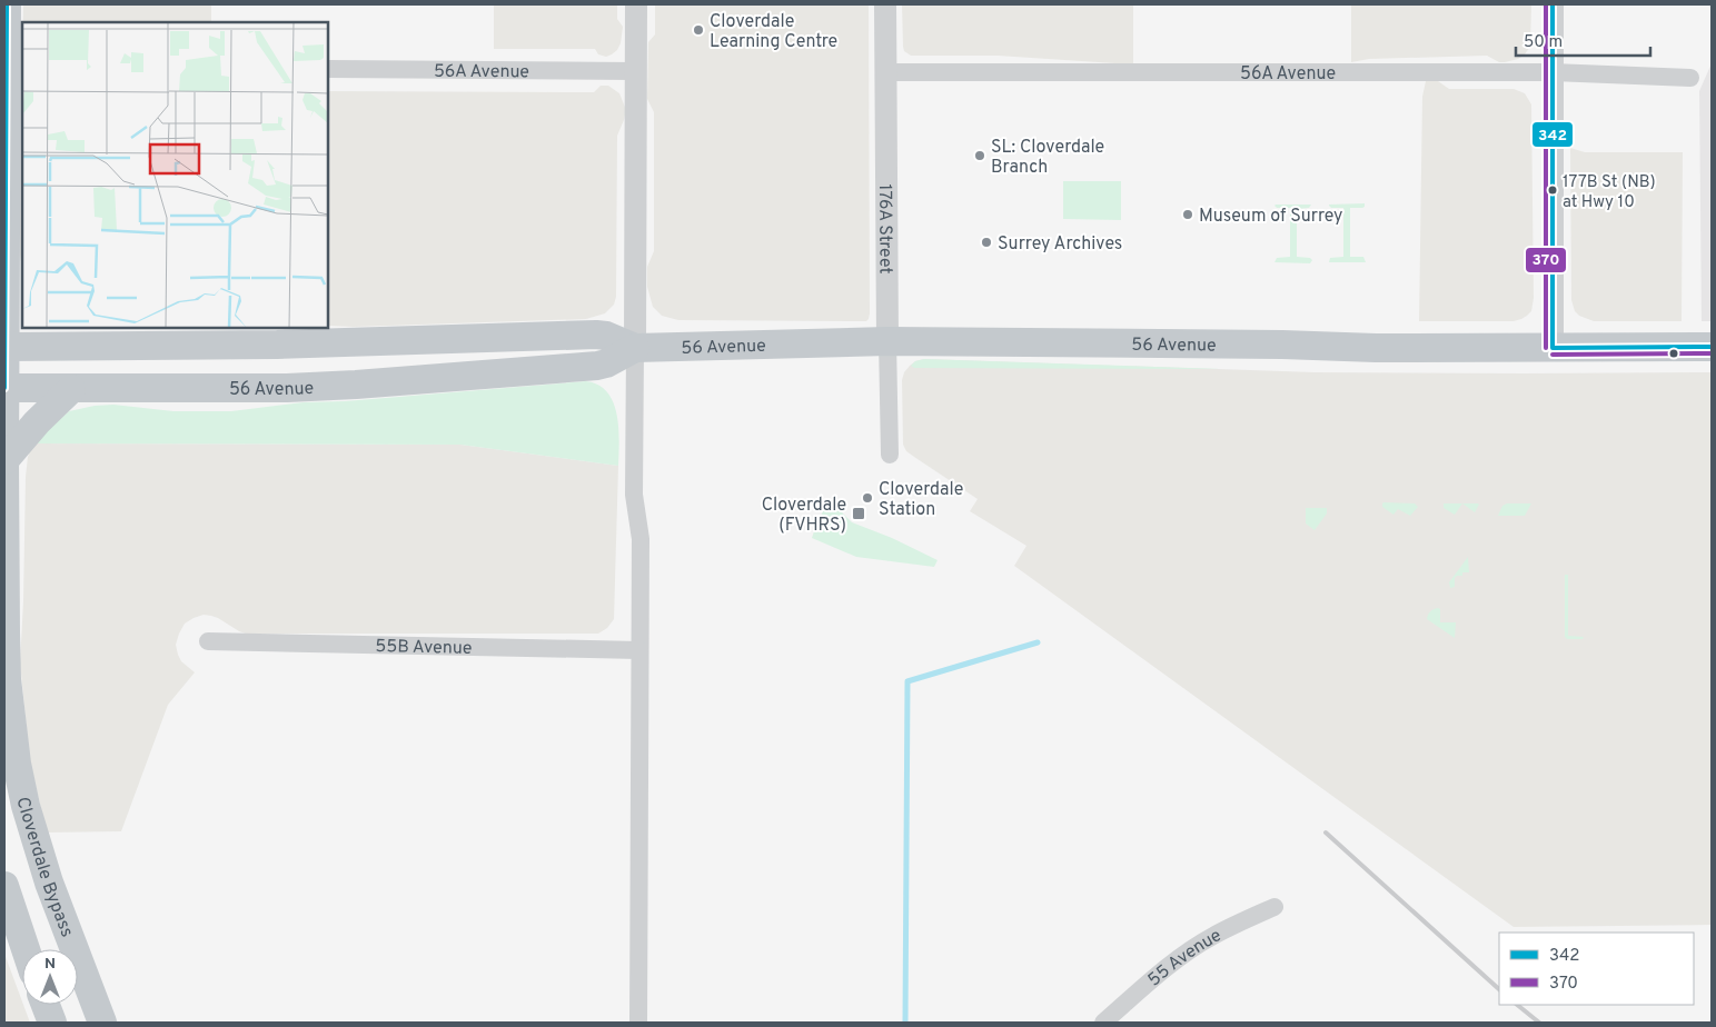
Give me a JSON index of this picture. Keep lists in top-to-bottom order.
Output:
{
  "streets": {
    "highway": ["56 Avenue", "Cloverdale Bypass"],
    "street": [
      "56A Avenue",
      "176A Street",
      "55B Avenue",
      "55 Avenue"
    ]
  },
  "crossings": [
    ["56A Avenue", "176A Street"],
    ["176A Street", "56 Avenue"],
    ["56 Avenue", "Cloverdale Bypass"]
  ],
  "places": {
    "other": [
      "Cloverdale Learning Centre",
      "SL: Cloverdale Branch",
      "177B St (NB) at Hwy 10",
      "Museum of Surrey",
      "Surrey Archives",
      "Cloverdale Station"
    ],
    "transit": ["Cloverdale (FVHRS)"]
  },
  "lines": ["transit line 342", "transit line 370"],
  "legend": ["342", "370"],
  "scale_bar": "50 m",
  "north": "top"
}
